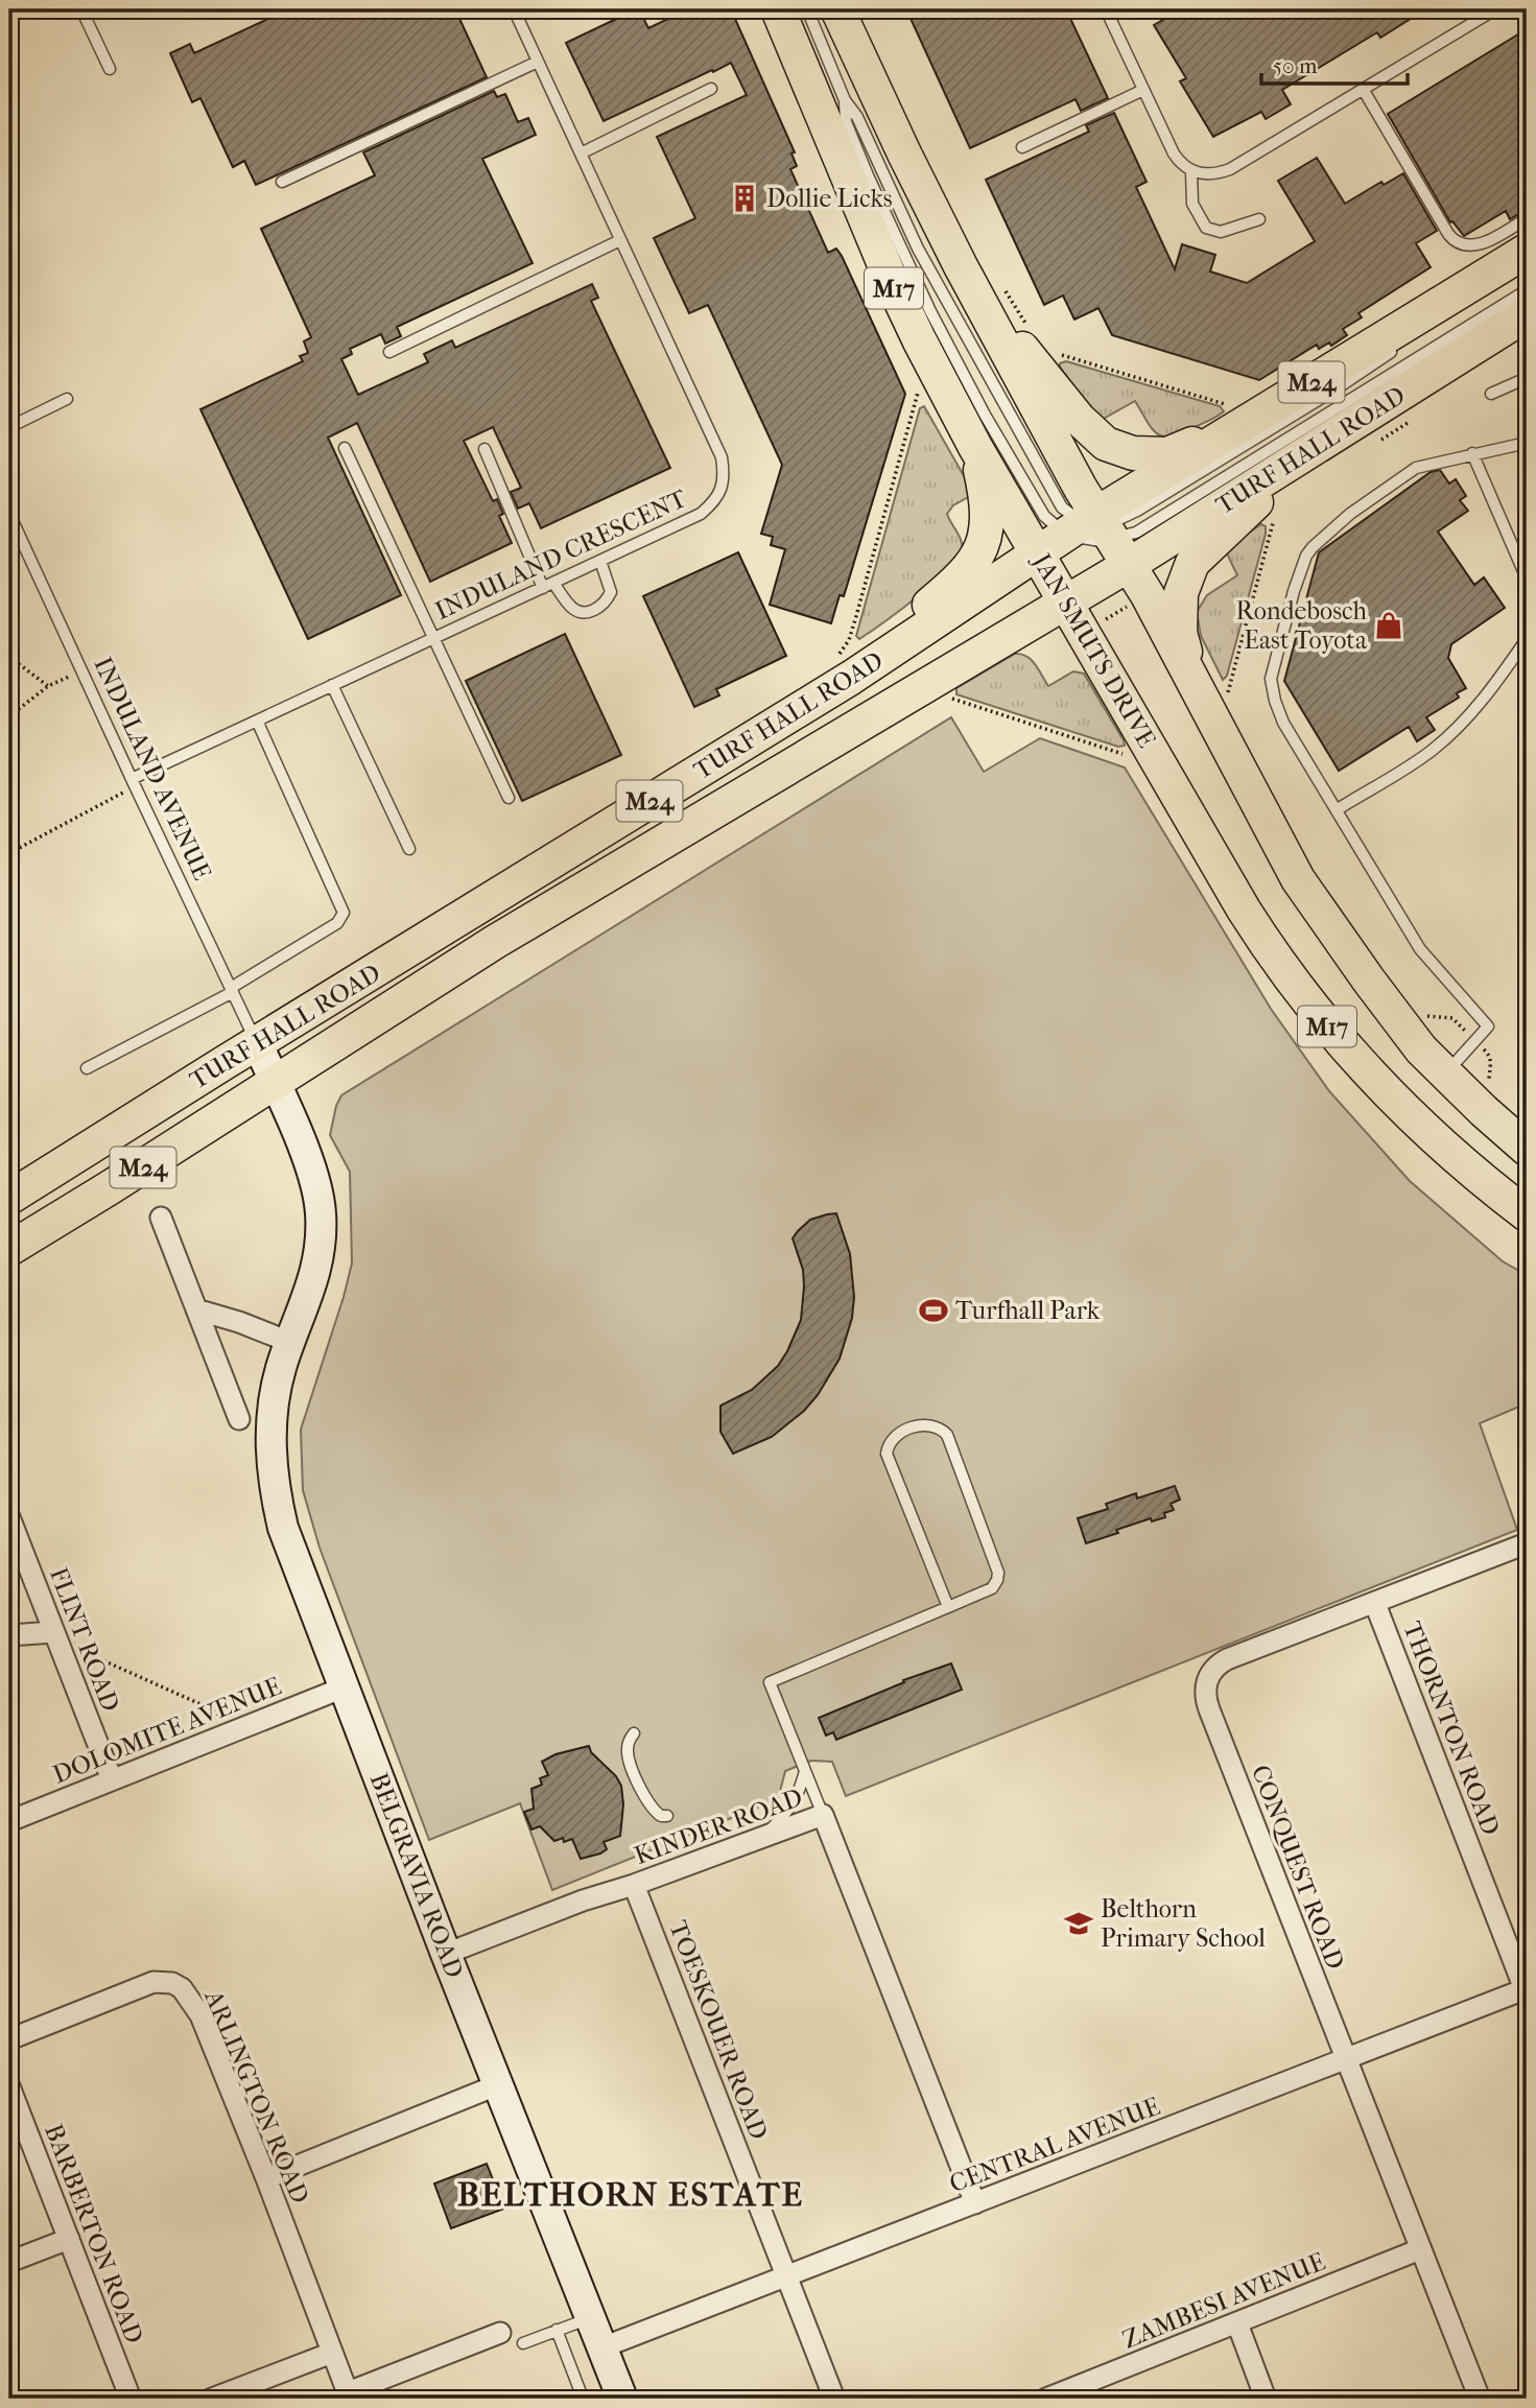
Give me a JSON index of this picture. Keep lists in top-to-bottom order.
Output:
{
  "streets": {
    "main road": [
      "M17",
      "M24",
      "TURF HALL ROAD",
      "JAN SMUTS DRIVE"
    ],
    "street": [
      "FLINT ROAD",
      "THORNTON ROAD",
      "DOLOMITE AVENUE",
      "KINDER ROAD",
      "CONQUEST ROAD",
      "BELGRAVIA ROAD",
      "TOESKOUER ROAD",
      "ARLINGTON ROAD",
      "CENTRAL AVENUE",
      "BARBERTON ROAD",
      "ZAMBESI AVENUE"
    ],
    "lane": ["INDULAND CRESCENT", "INDULAND AVENUE"]
  },
  "crossings": [
    ["M17", "TURF HALL ROAD"],
    ["TURF HALL ROAD", "JAN SMUTS DRIVE"],
    ["TURF HALL ROAD", "INDULAND AVENUE"],
    ["TURF HALL ROAD", "BELGRAVIA ROAD"],
    ["INDULAND CRESCENT", "INDULAND AVENUE"],
    ["INDULAND AVENUE", "BELGRAVIA ROAD"],
    ["FLINT ROAD", "DOLOMITE AVENUE"],
    ["THORNTON ROAD", "CONQUEST ROAD"],
    ["THORNTON ROAD", "CENTRAL AVENUE"],
    ["DOLOMITE AVENUE", "BELGRAVIA ROAD"],
    ["KINDER ROAD", "BELGRAVIA ROAD"],
    ["KINDER ROAD", "TOESKOUER ROAD"],
    ["KINDER ROAD", "CENTRAL AVENUE"],
    ["CONQUEST ROAD", "CENTRAL AVENUE"],
    ["CONQUEST ROAD", "ZAMBESI AVENUE"],
    ["BELGRAVIA ROAD", "CENTRAL AVENUE"],
    ["TOESKOUER ROAD", "CENTRAL AVENUE"]
  ],
  "districts": ["BELTHORN ESTATE"],
  "places": {
    "building": ["Dollie Licks"],
    "shop": ["Rondebosch East Toyota"],
    "sports": ["Turfhall Park"],
    "school or university": ["Belthorn Primary School"]
  },
  "scale_bar": "50 m"
}
